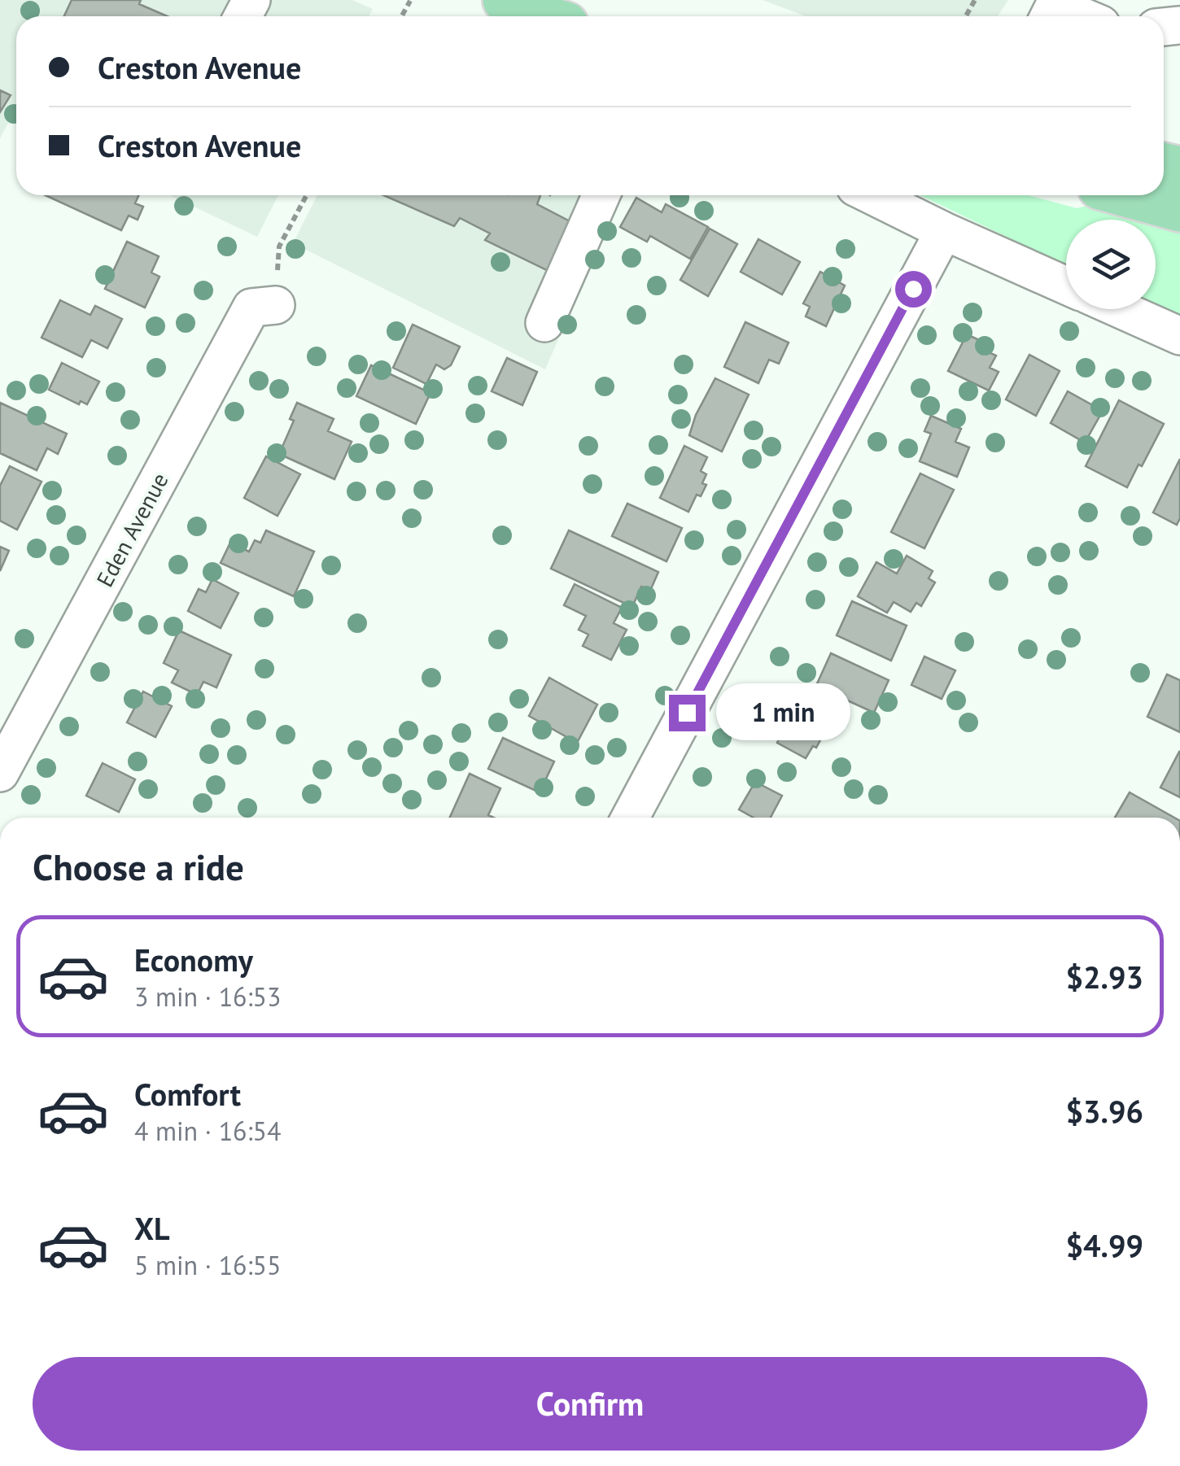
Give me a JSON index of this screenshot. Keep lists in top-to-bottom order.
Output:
{
  "streets": {
    "street": ["Eden Avenue"]
  },
  "page": {
    "banner": ["Creston Avenue", "Creston Avenue"],
    "bubble": "1 min",
    "heading": "Choose a ride",
    "list": [
      {
        "name": "Economy",
        "note": "3 min · 16:53",
        "value": "$2.93"
      },
      {
        "name": "Comfort",
        "note": "4 min · 16:54",
        "value": "$3.96"
      },
      {
        "name": "XL",
        "note": "5 min · 16:55",
        "value": "$4.99"
      }
    ],
    "buttons": "Confirm"
  }
}
